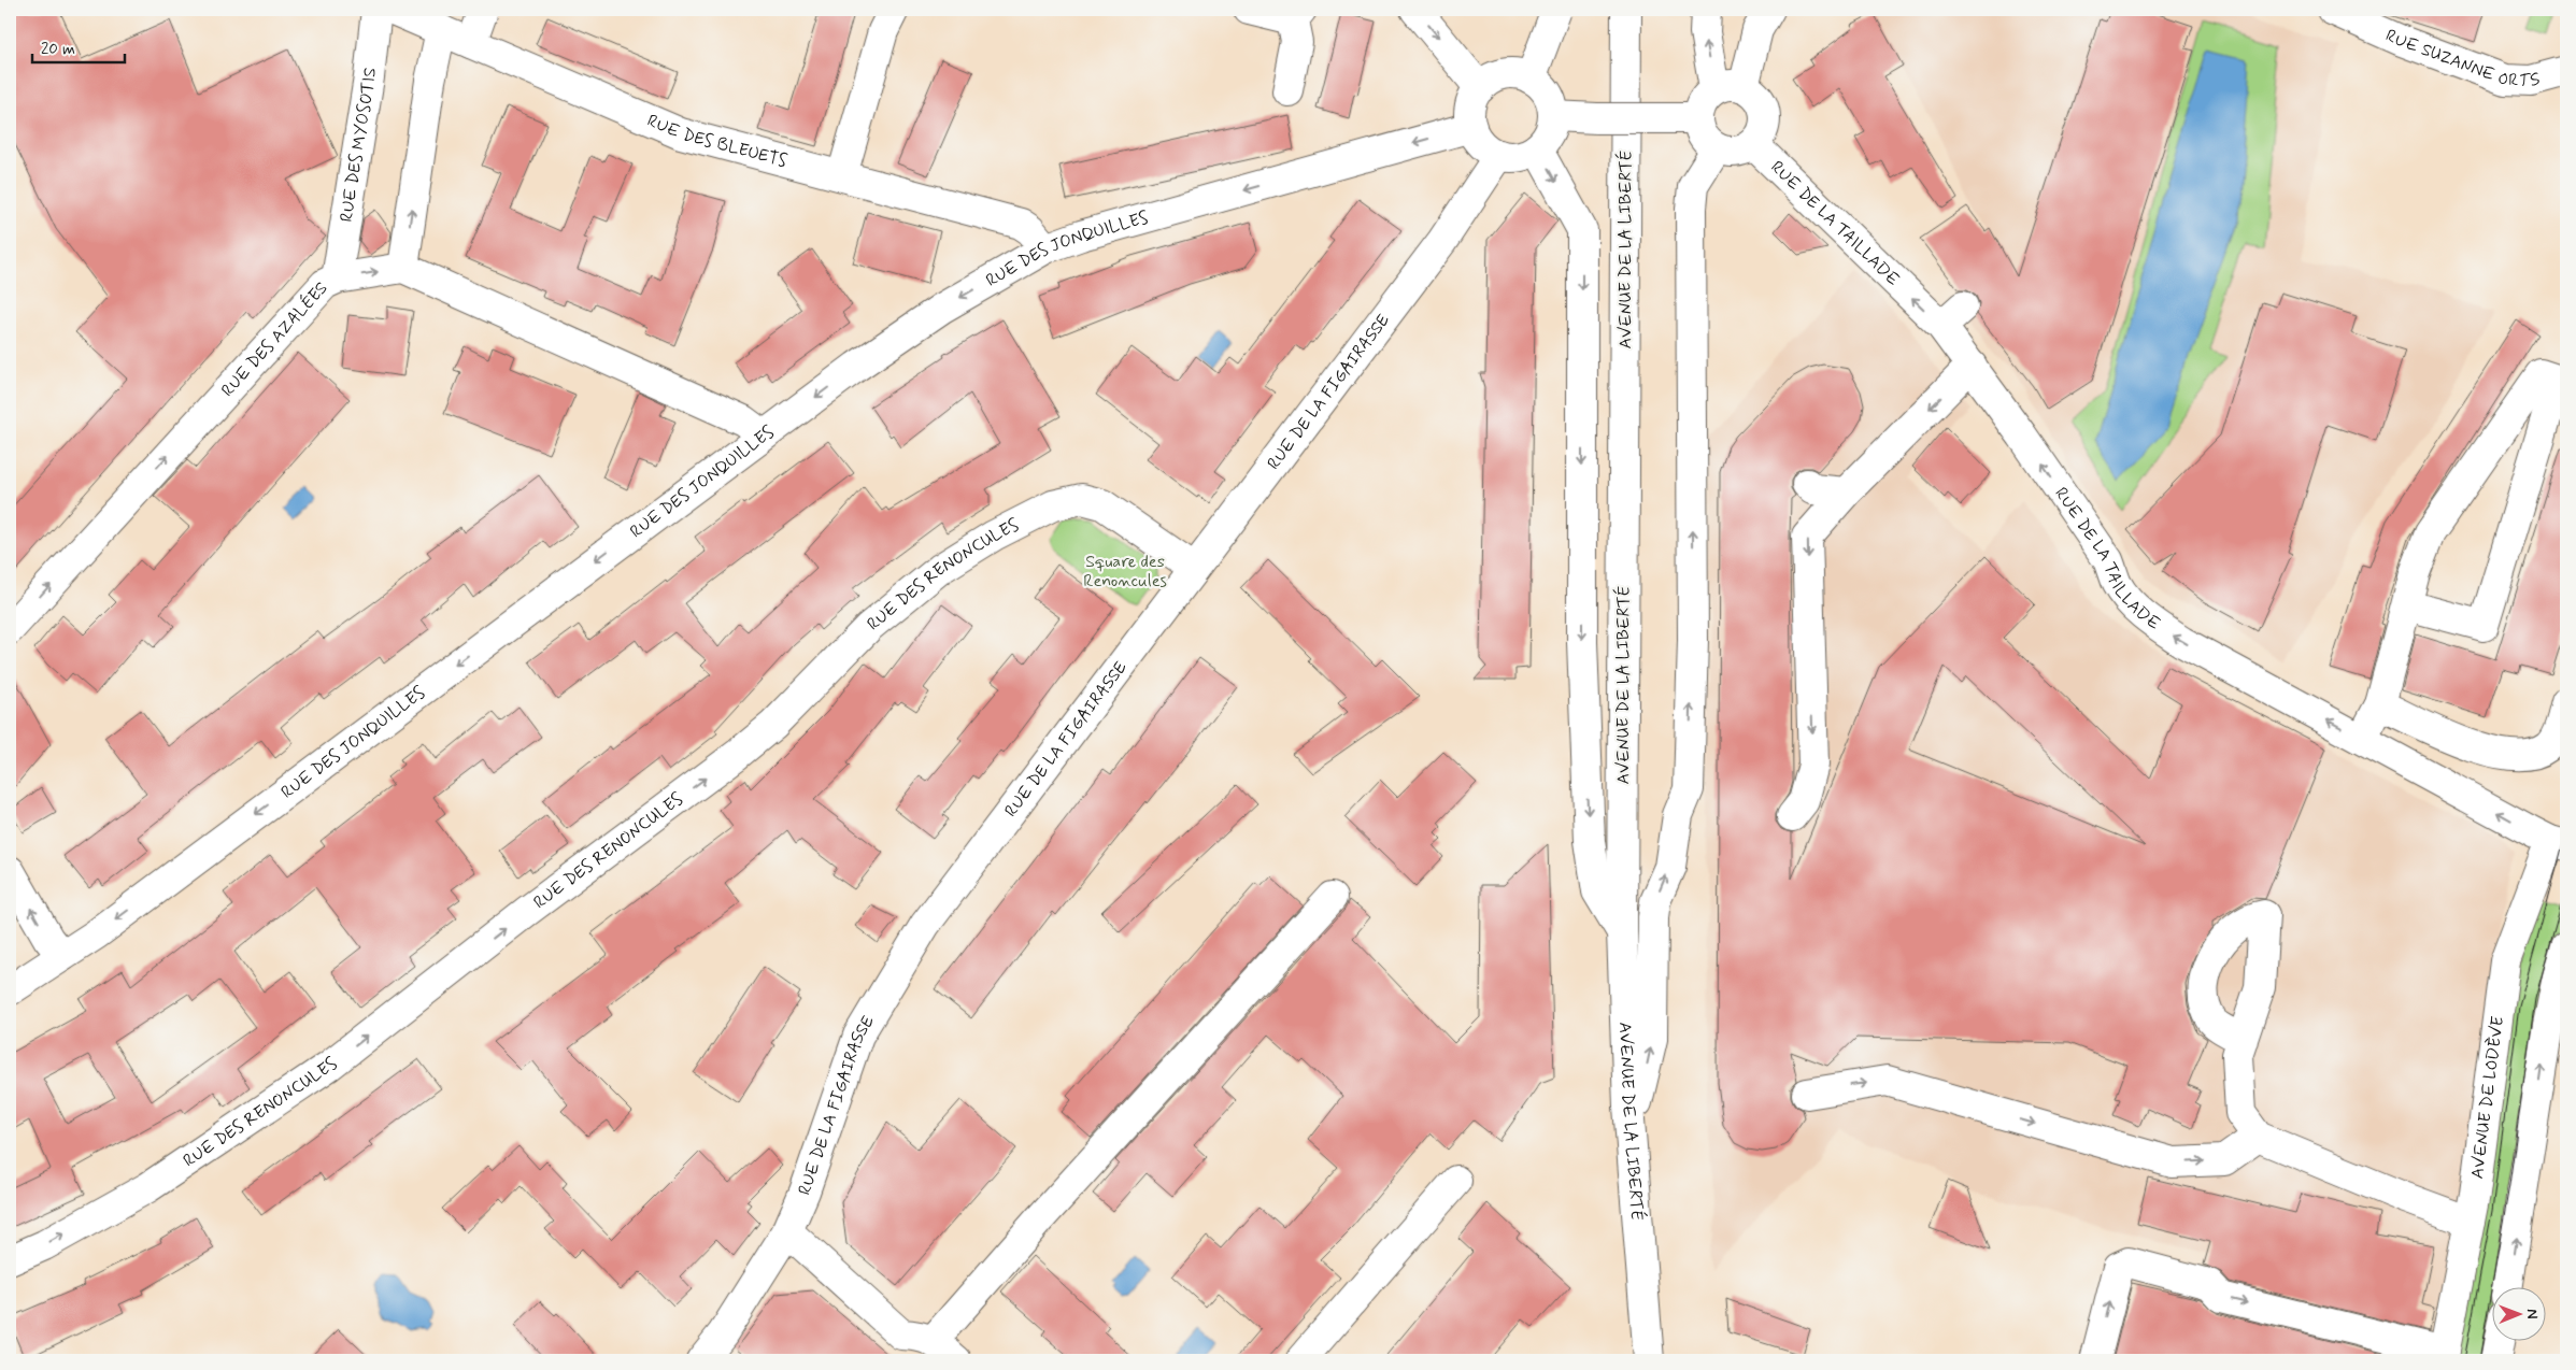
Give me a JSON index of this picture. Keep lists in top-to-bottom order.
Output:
{
  "streets": {
    "street": [
      "RUE SUZANNE ORTS",
      "RUE DES BLEUETS",
      "RUE DES MYOSOTIS",
      "RUE DE LA TAILLADE",
      "AVENUE DE LA LIBERTÉ",
      "RUE DES JONQUILLES",
      "RUE DES AZALÉES",
      "RUE DE LA FIGAIRASSE",
      "RUE DES RENONCULES",
      "AVENUE DE LODÈVE"
    ]
  },
  "crossings": [
    ["RUE DES BLEUETS", "RUE DES JONQUILLES"],
    ["RUE DES MYOSOTIS", "RUE DES AZALÉES"],
    ["RUE DE LA TAILLADE", "AVENUE DE LODÈVE"],
    ["RUE DES JONQUILLES", "RUE DE LA FIGAIRASSE"],
    ["RUE DE LA FIGAIRASSE", "RUE DES RENONCULES"]
  ],
  "one_way": [
    "RUE DE LA TAILLADE",
    "RUE DES JONQUILLES",
    "RUE DES AZALÉES",
    "RUE DES RENONCULES"
  ],
  "parks": ["Square des Renoncules"],
  "scale_bar": "20 m",
  "north": "right"
}
